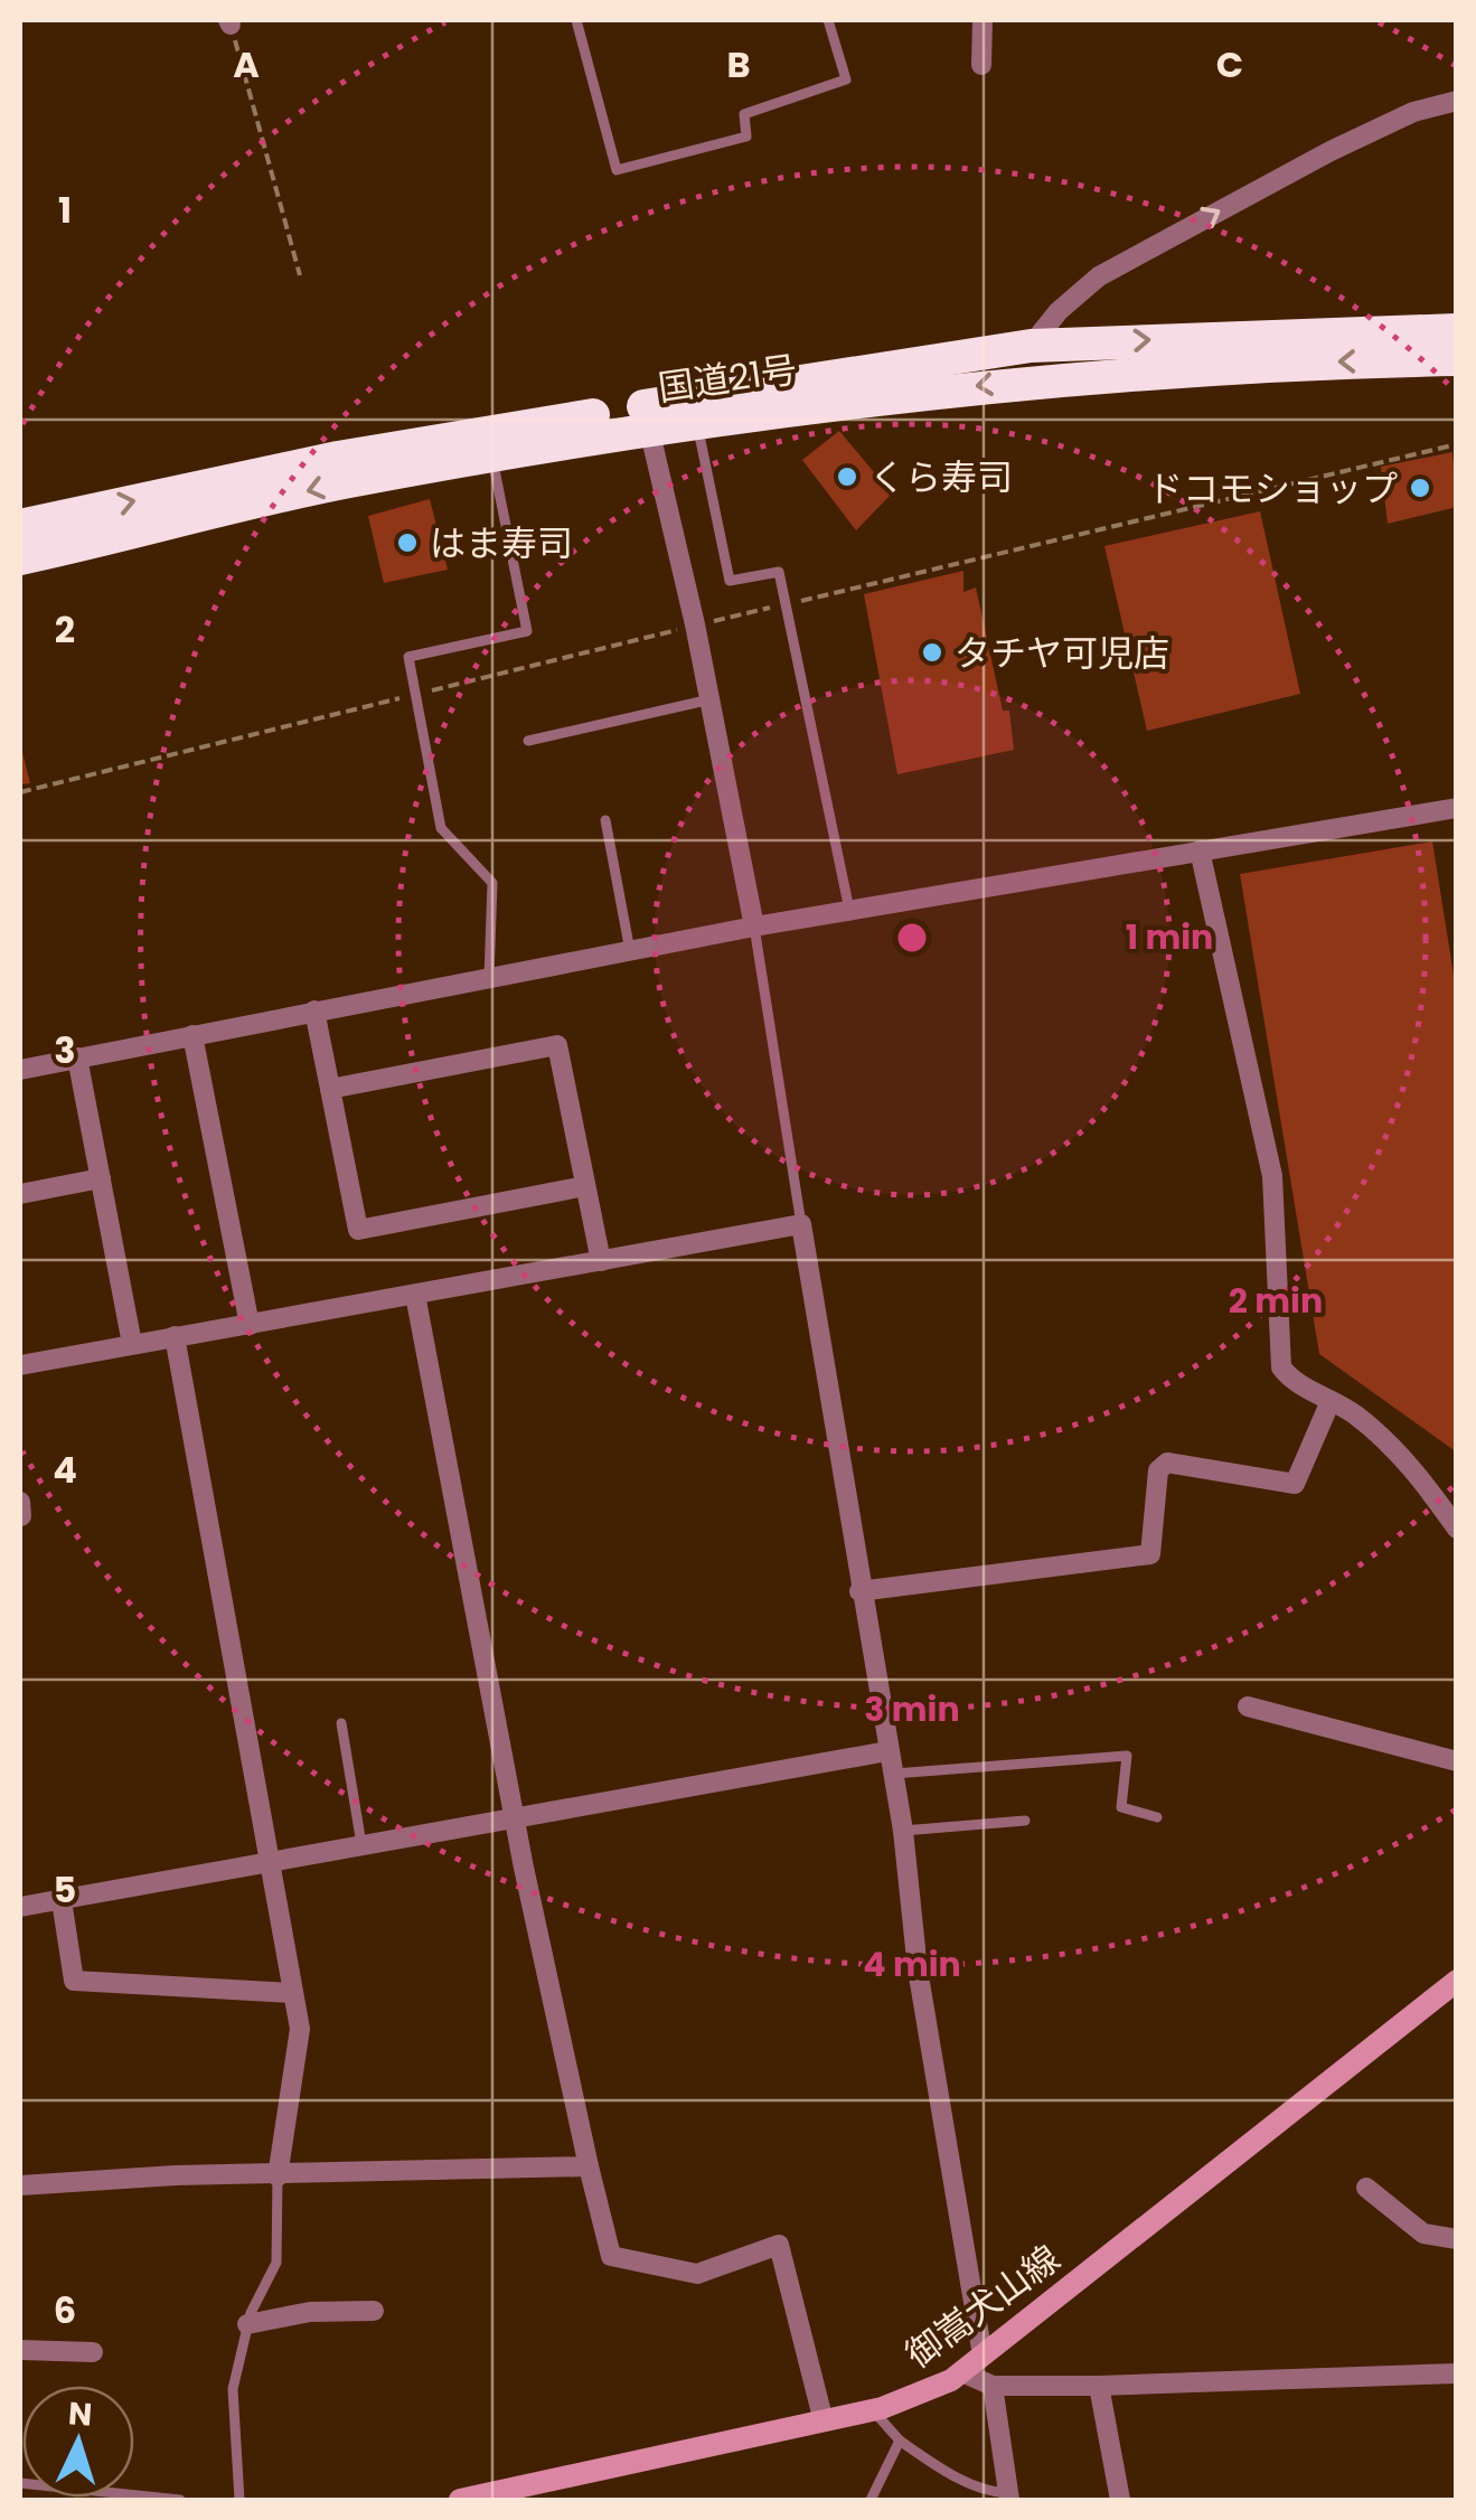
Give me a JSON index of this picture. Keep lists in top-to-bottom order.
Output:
{
  "streets": {
    "highway": ["国道21号"],
    "main road": ["御嵩犬山線"]
  },
  "places": [
    "くら寿司",
    "ドコモショップ",
    "はま寿司",
    "タチヤ可児店"
  ],
  "north": "top",
  "grid": {
    "columns": ["A", "B", "C"],
    "rows": [
      "1",
      "2",
      "3",
      "4",
      "5",
      "6"
    ]
  },
  "rings": [
    "1 min",
    "2 min",
    "3 min",
    "4 min"
  ]
}
